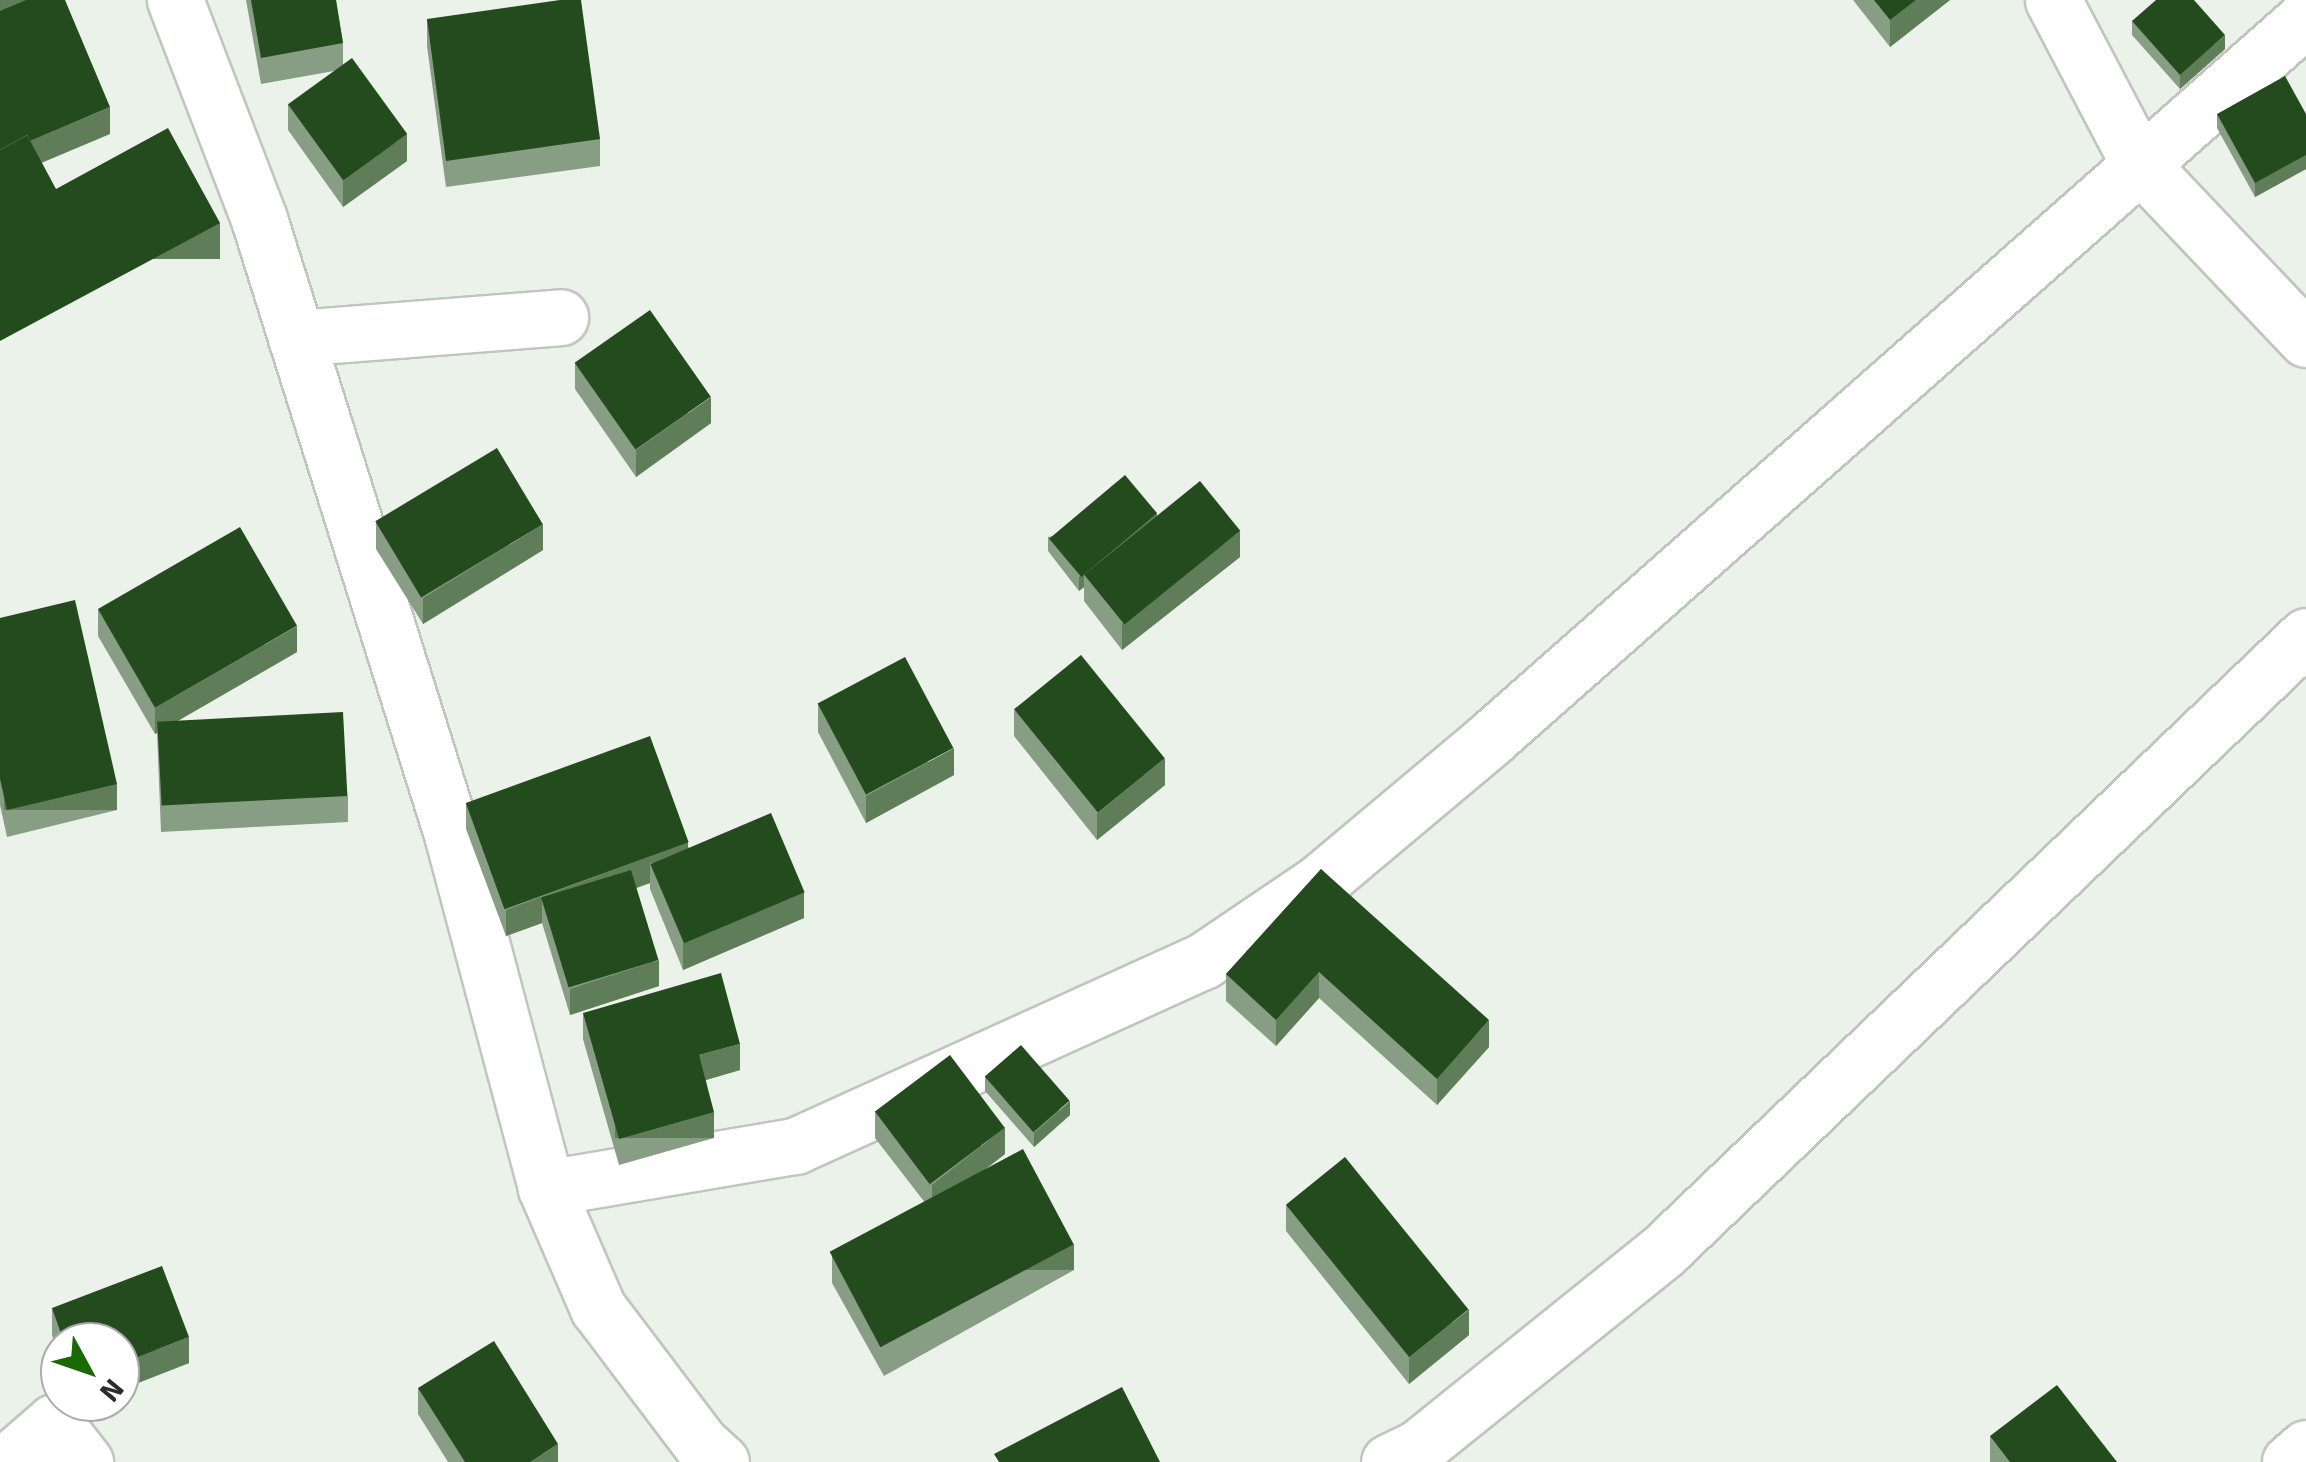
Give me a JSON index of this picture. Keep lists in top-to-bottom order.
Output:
{
  "north": "bottom right"
}
